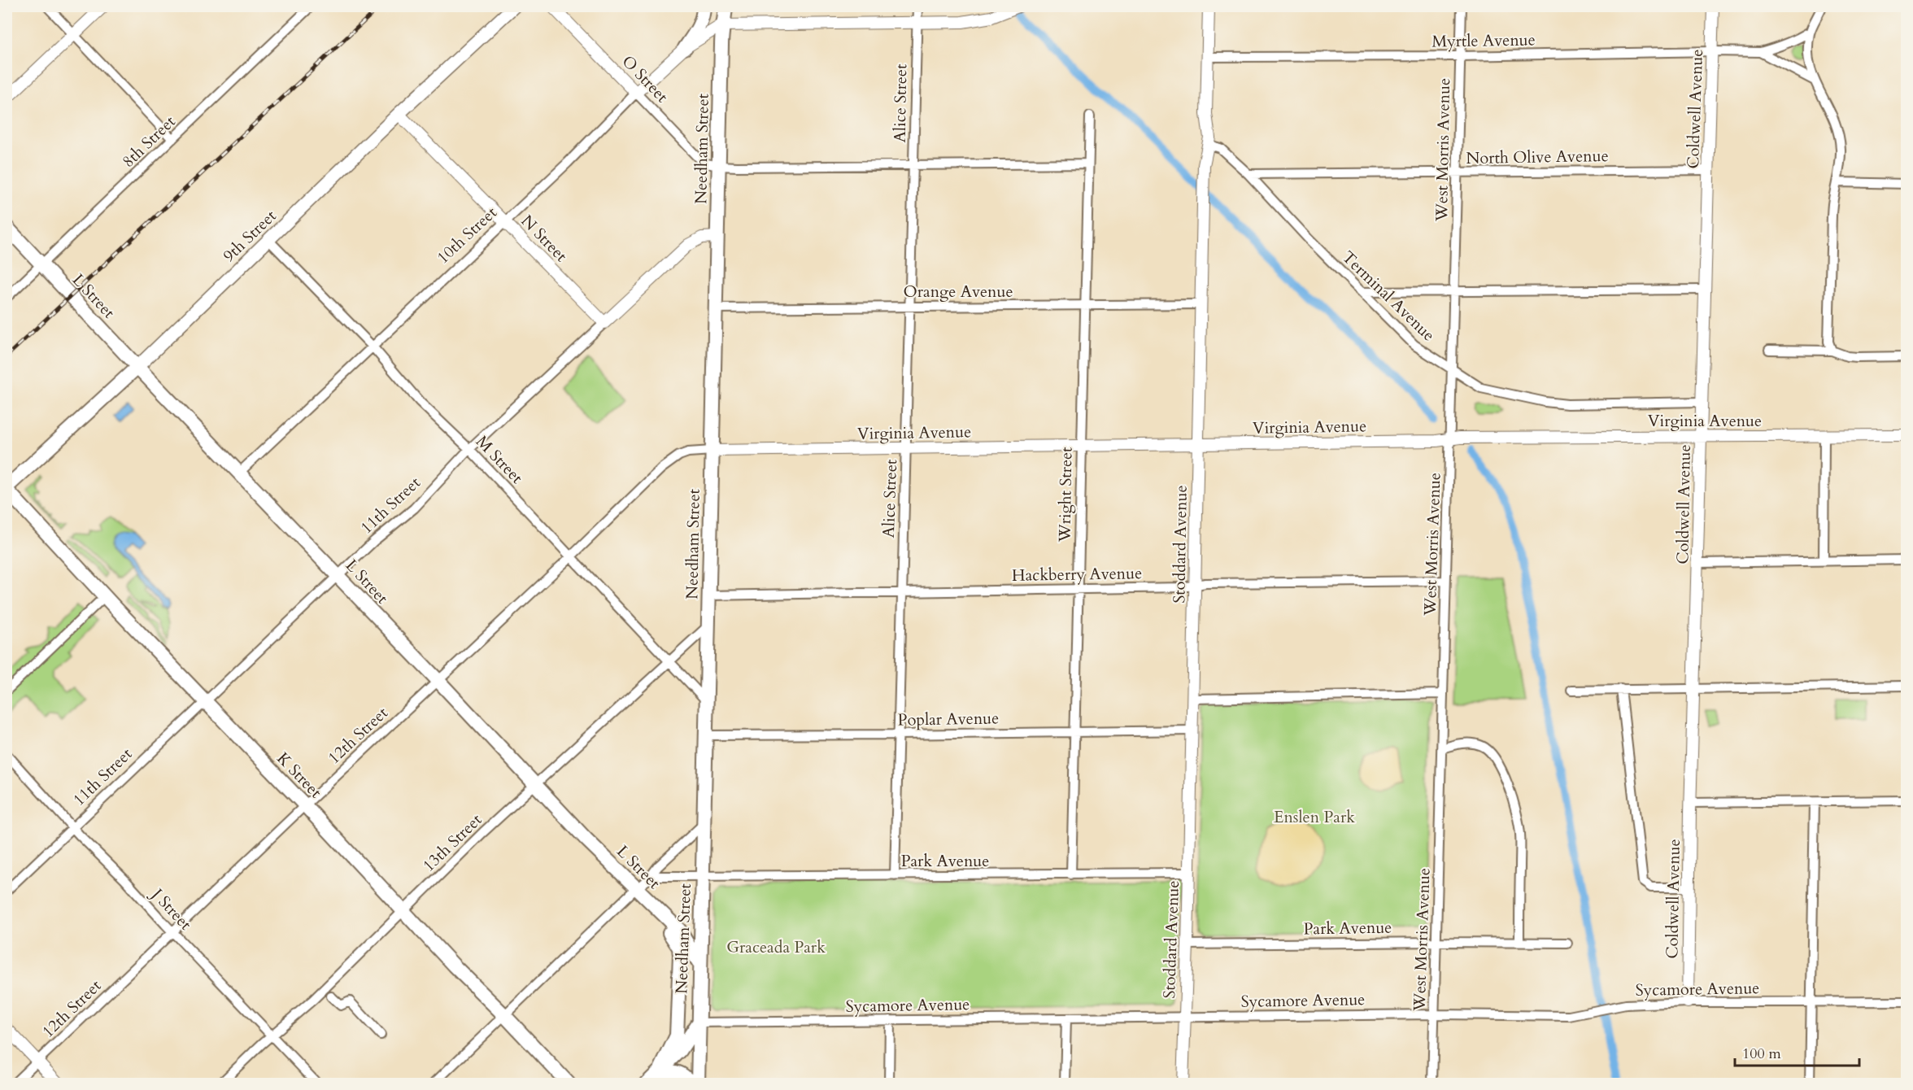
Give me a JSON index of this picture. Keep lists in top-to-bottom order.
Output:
{
  "streets": {
    "main road": [
      "Needham Street",
      "9th Street",
      "L Street",
      "K Street"
    ],
    "street": [
      "Myrtle Avenue",
      "O Street",
      "Alice Street",
      "Coldwell Avenue",
      "8th Street",
      "West Morris Avenue",
      "North Olive Avenue",
      "10th Street",
      "N Street",
      "Orange Avenue",
      "Terminal Avenue",
      "Virginia Avenue",
      "M Street",
      "Wright Street",
      "11th Street",
      "Stoddard Avenue",
      "Hackberry Avenue",
      "Poplar Avenue",
      "12th Street",
      "13th Street",
      "Park Avenue",
      "J Street",
      "Sycamore Avenue"
    ]
  },
  "crossings": [
    ["Myrtle Avenue", "Coldwell Avenue"],
    ["Myrtle Avenue", "West Morris Avenue"],
    ["Myrtle Avenue", "Stoddard Avenue"],
    ["O Street", "Needham Street"],
    ["O Street", "10th Street"],
    ["Alice Street", "Orange Avenue"],
    ["Alice Street", "Virginia Avenue"],
    ["Alice Street", "Hackberry Avenue"],
    ["Alice Street", "Poplar Avenue"],
    ["Alice Street", "Park Avenue"],
    ["Coldwell Avenue", "North Olive Avenue"],
    ["Coldwell Avenue", "Terminal Avenue"],
    ["Coldwell Avenue", "Virginia Avenue"],
    ["Coldwell Avenue", "Sycamore Avenue"],
    ["8th Street", "L Street"],
    ["Needham Street", "10th Street"],
    ["Needham Street", "Orange Avenue"],
    ["Needham Street", "L Street"],
    ["Needham Street", "Virginia Avenue"],
    ["Needham Street", "M Street"],
    ["Needham Street", "11th Street"],
    ["Needham Street", "Hackberry Avenue"],
    ["Needham Street", "Poplar Avenue"],
    ["Needham Street", "12th Street"],
    ["Needham Street", "13th Street"],
    ["Needham Street", "Park Avenue"],
    ["Needham Street", "Sycamore Avenue"],
    ["West Morris Avenue", "North Olive Avenue"],
    ["West Morris Avenue", "Terminal Avenue"],
    ["West Morris Avenue", "Virginia Avenue"],
    ["West Morris Avenue", "Hackberry Avenue"],
    ["West Morris Avenue", "Park Avenue"],
    ["West Morris Avenue", "Sycamore Avenue"],
    ["North Olive Avenue", "Terminal Avenue"],
    ["10th Street", "N Street"],
    ["10th Street", "L Street"],
    ["10th Street", "M Street"],
    ["9th Street", "N Street"],
    ["9th Street", "L Street"],
    ["9th Street", "M Street"],
    ["9th Street", "K Street"],
    ["N Street", "11th Street"],
    ["Orange Avenue", "Wright Street"],
    ["Orange Avenue", "Stoddard Avenue"],
    ["L Street", "11th Street"],
    ["L Street", "12th Street"],
    ["L Street", "13th Street"],
    ["Terminal Avenue", "Stoddard Avenue"],
    ["Virginia Avenue", "Wright Street"],
    ["Virginia Avenue", "Stoddard Avenue"],
    ["Virginia Avenue", "12th Street"],
    ["M Street", "11th Street"],
    ["M Street", "12th Street"],
    ["M Street", "13th Street"],
    ["Wright Street", "Hackberry Avenue"],
    ["Wright Street", "Poplar Avenue"],
    ["Wright Street", "Park Avenue"],
    ["11th Street", "K Street"],
    ["11th Street", "J Street"],
    ["Stoddard Avenue", "Hackberry Avenue"],
    ["Stoddard Avenue", "Poplar Avenue"],
    ["Stoddard Avenue", "Park Avenue"],
    ["Stoddard Avenue", "Sycamore Avenue"],
    ["12th Street", "K Street"],
    ["12th Street", "J Street"],
    ["K Street", "13th Street"],
    ["13th Street", "J Street"]
  ],
  "parks": ["Enslen Park", "Graceada Park"],
  "scale_bar": "100 m"
}
